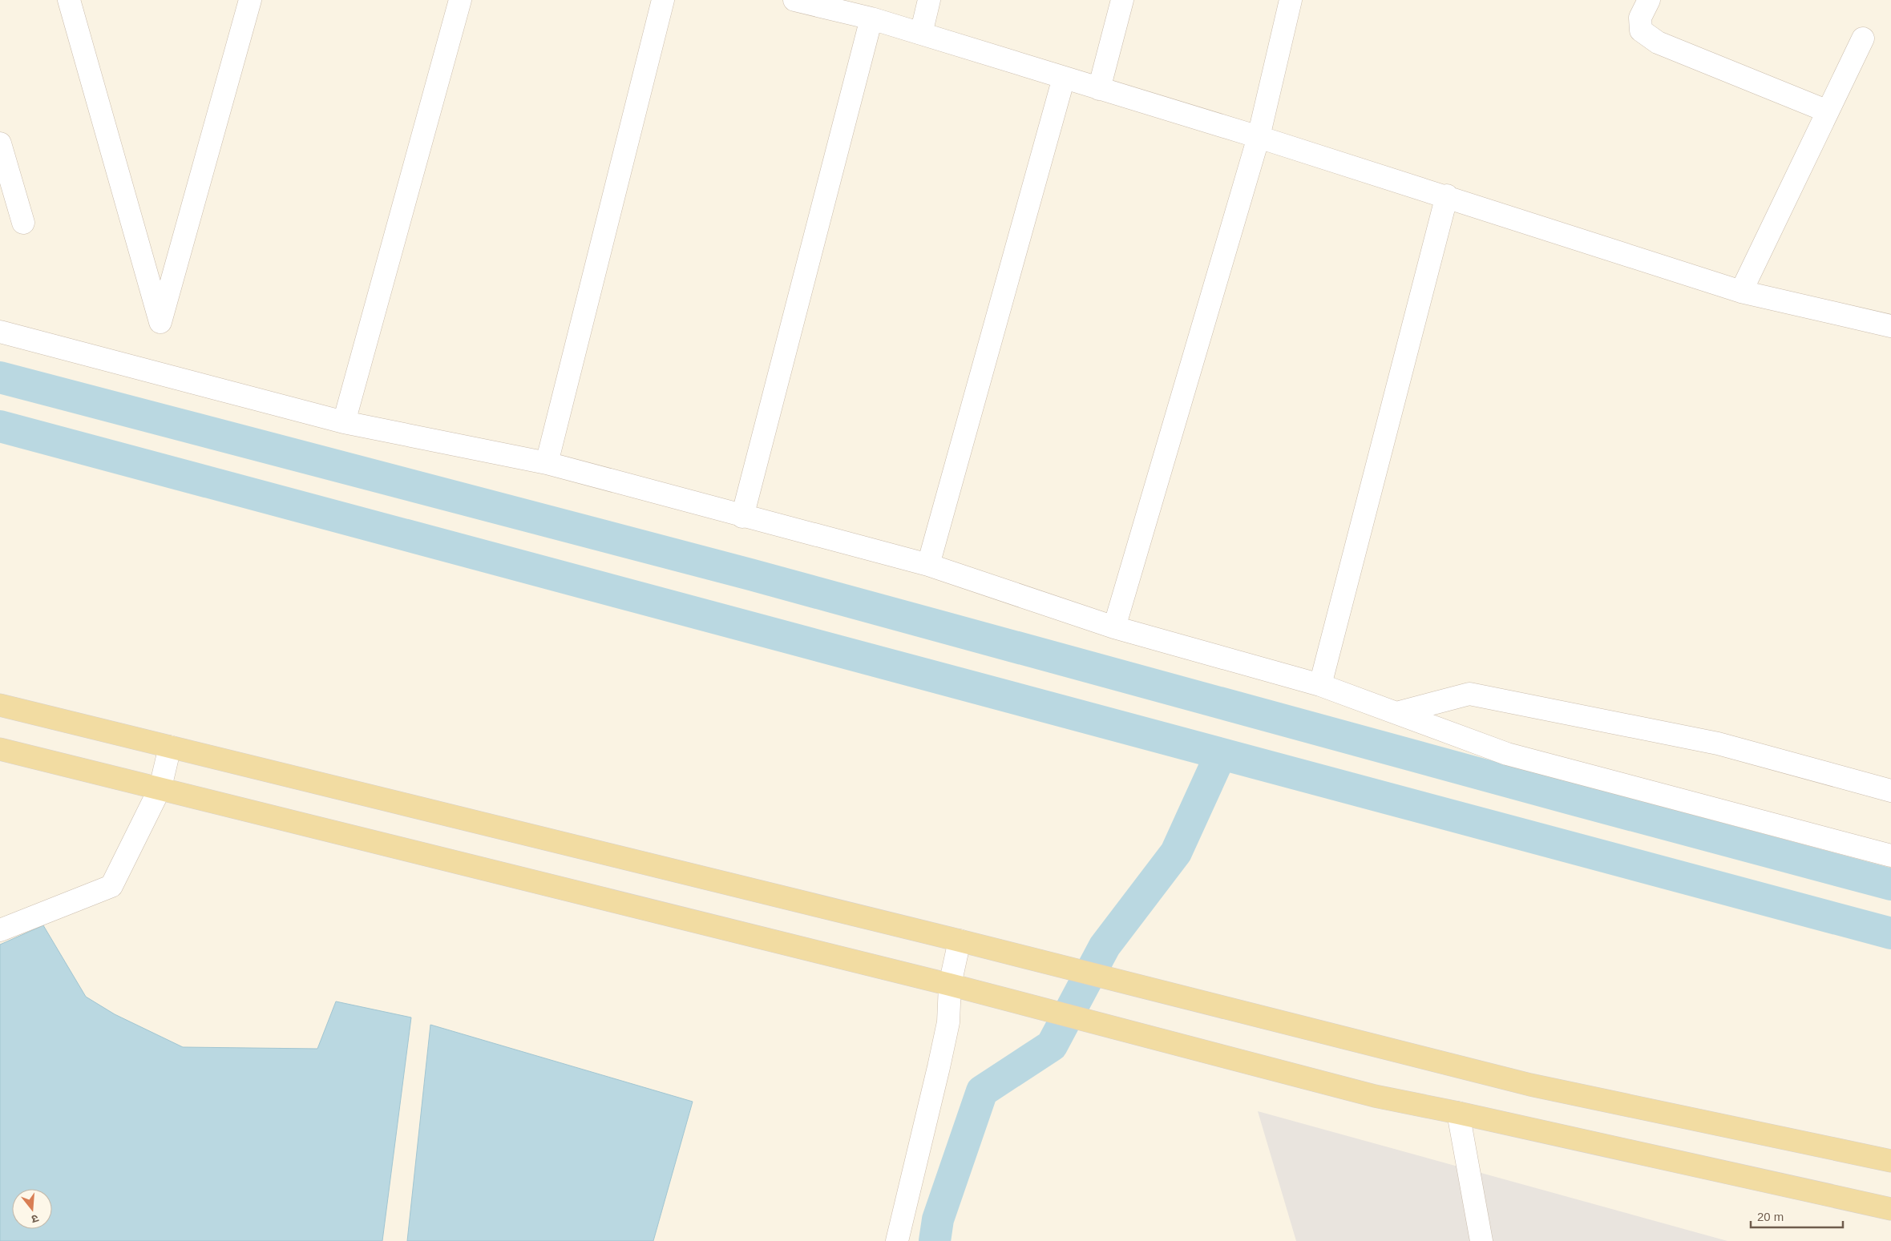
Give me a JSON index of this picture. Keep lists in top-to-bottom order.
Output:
{
  "scale_bar": "20 m",
  "north": "bottom"
}
